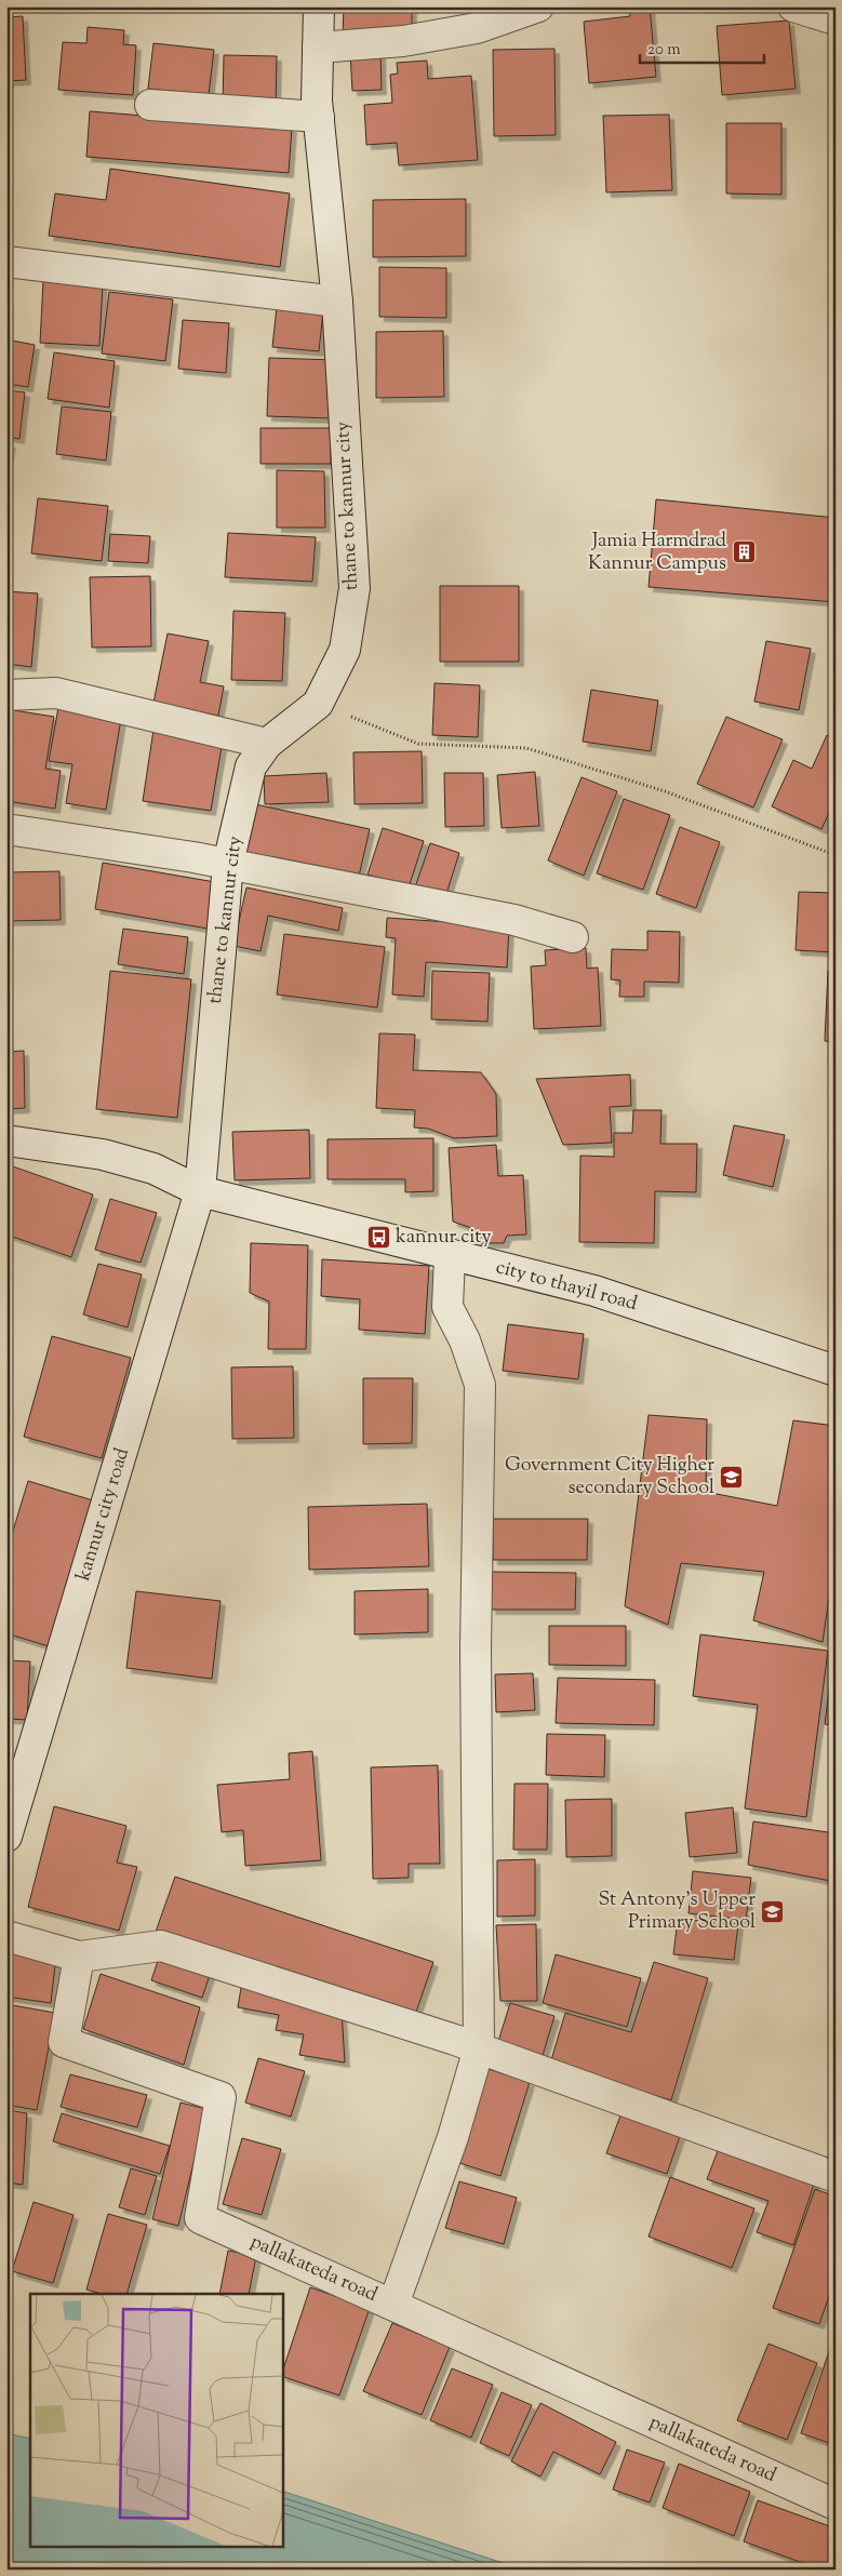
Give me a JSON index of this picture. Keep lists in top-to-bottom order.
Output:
{
  "streets": {
    "street": [
      "thane to kannur city",
      "city to thayil road",
      "kannur city road",
      "pallakateda road"
    ]
  },
  "crossings": [
    ["thane to kannur city", "city to thayil road"],
    ["thane to kannur city", "kannur city road"],
    ["city to thayil road", "kannur city road"]
  ],
  "places": {
    "building": ["Jamia Harmdrad Kannur Campus"],
    "bus stop": ["kannur city"],
    "school or university": ["Government City Higher secondary School", "St Antony's Upper Primary School"]
  },
  "scale_bar": "20 m"
}
